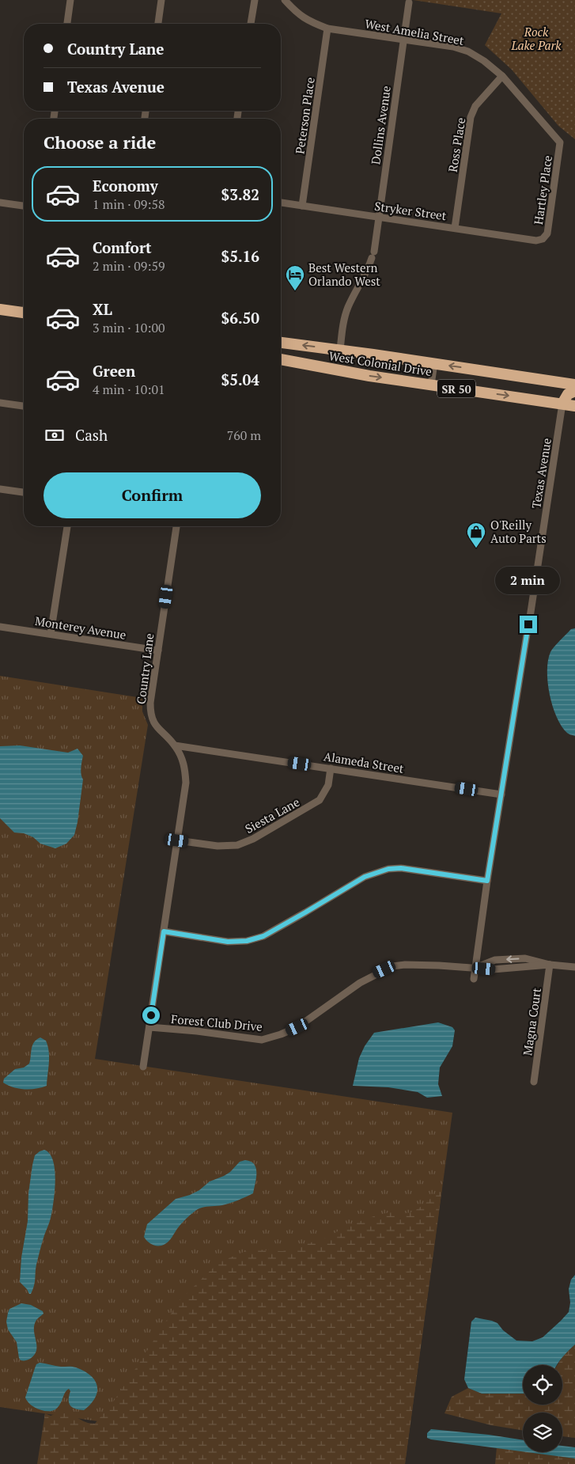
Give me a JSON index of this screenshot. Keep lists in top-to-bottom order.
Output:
{
  "streets": {
    "highway": ["West Colonial Drive", "SR 50"],
    "street": [
      "West Amelia Street",
      "Peterson Place",
      "Dollins Avenue",
      "Ross Place",
      "Hartley Place",
      "Stryker Street",
      "Texas Avenue",
      "Monterey Avenue",
      "Country Lane",
      "Alameda Street",
      "Siesta Lane",
      "Magna Court",
      "Forest Club Drive"
    ]
  },
  "crossings": [
    ["West Amelia Street", "Peterson Place"],
    ["West Amelia Street", "Dollins Avenue"],
    ["West Amelia Street", "Ross Place"],
    ["West Amelia Street", "Hartley Place"],
    ["Peterson Place", "Stryker Street"],
    ["Dollins Avenue", "Stryker Street"],
    ["Dollins Avenue", "West Colonial Drive"],
    ["Ross Place", "Stryker Street"],
    ["Hartley Place", "Stryker Street"],
    ["West Colonial Drive", "Texas Avenue"],
    ["Texas Avenue", "Alameda Street"],
    ["Texas Avenue", "Forest Club Drive"],
    ["Monterey Avenue", "Country Lane"],
    ["Country Lane", "Alameda Street"],
    ["Country Lane", "Siesta Lane"],
    ["Country Lane", "Forest Club Drive"],
    ["Alameda Street", "Siesta Lane"],
    ["Magna Court", "Forest Club Drive"]
  ],
  "parks": ["Rock Lake Park"],
  "places": {
    "hotel": ["Best Western Orlando West"],
    "shop": ["O'Reilly Auto Parts"]
  },
  "page": {
    "banner": ["Country Lane", "Texas Avenue"],
    "heading": "Choose a ride",
    "list": [
      {
        "name": "Economy",
        "note": "1 min · 09:58",
        "value": "$3.82"
      },
      {
        "name": "Comfort",
        "note": "2 min · 09:59",
        "value": "$5.16"
      },
      {
        "name": "XL",
        "note": "3 min · 10:00",
        "value": "$6.50"
      },
      {
        "name": "Green",
        "note": "4 min · 10:01",
        "value": "$5.04"
      }
    ],
    "pay": ["Cash", "760 m"],
    "buttons": "Confirm",
    "bubble": "2 min"
  }
}
